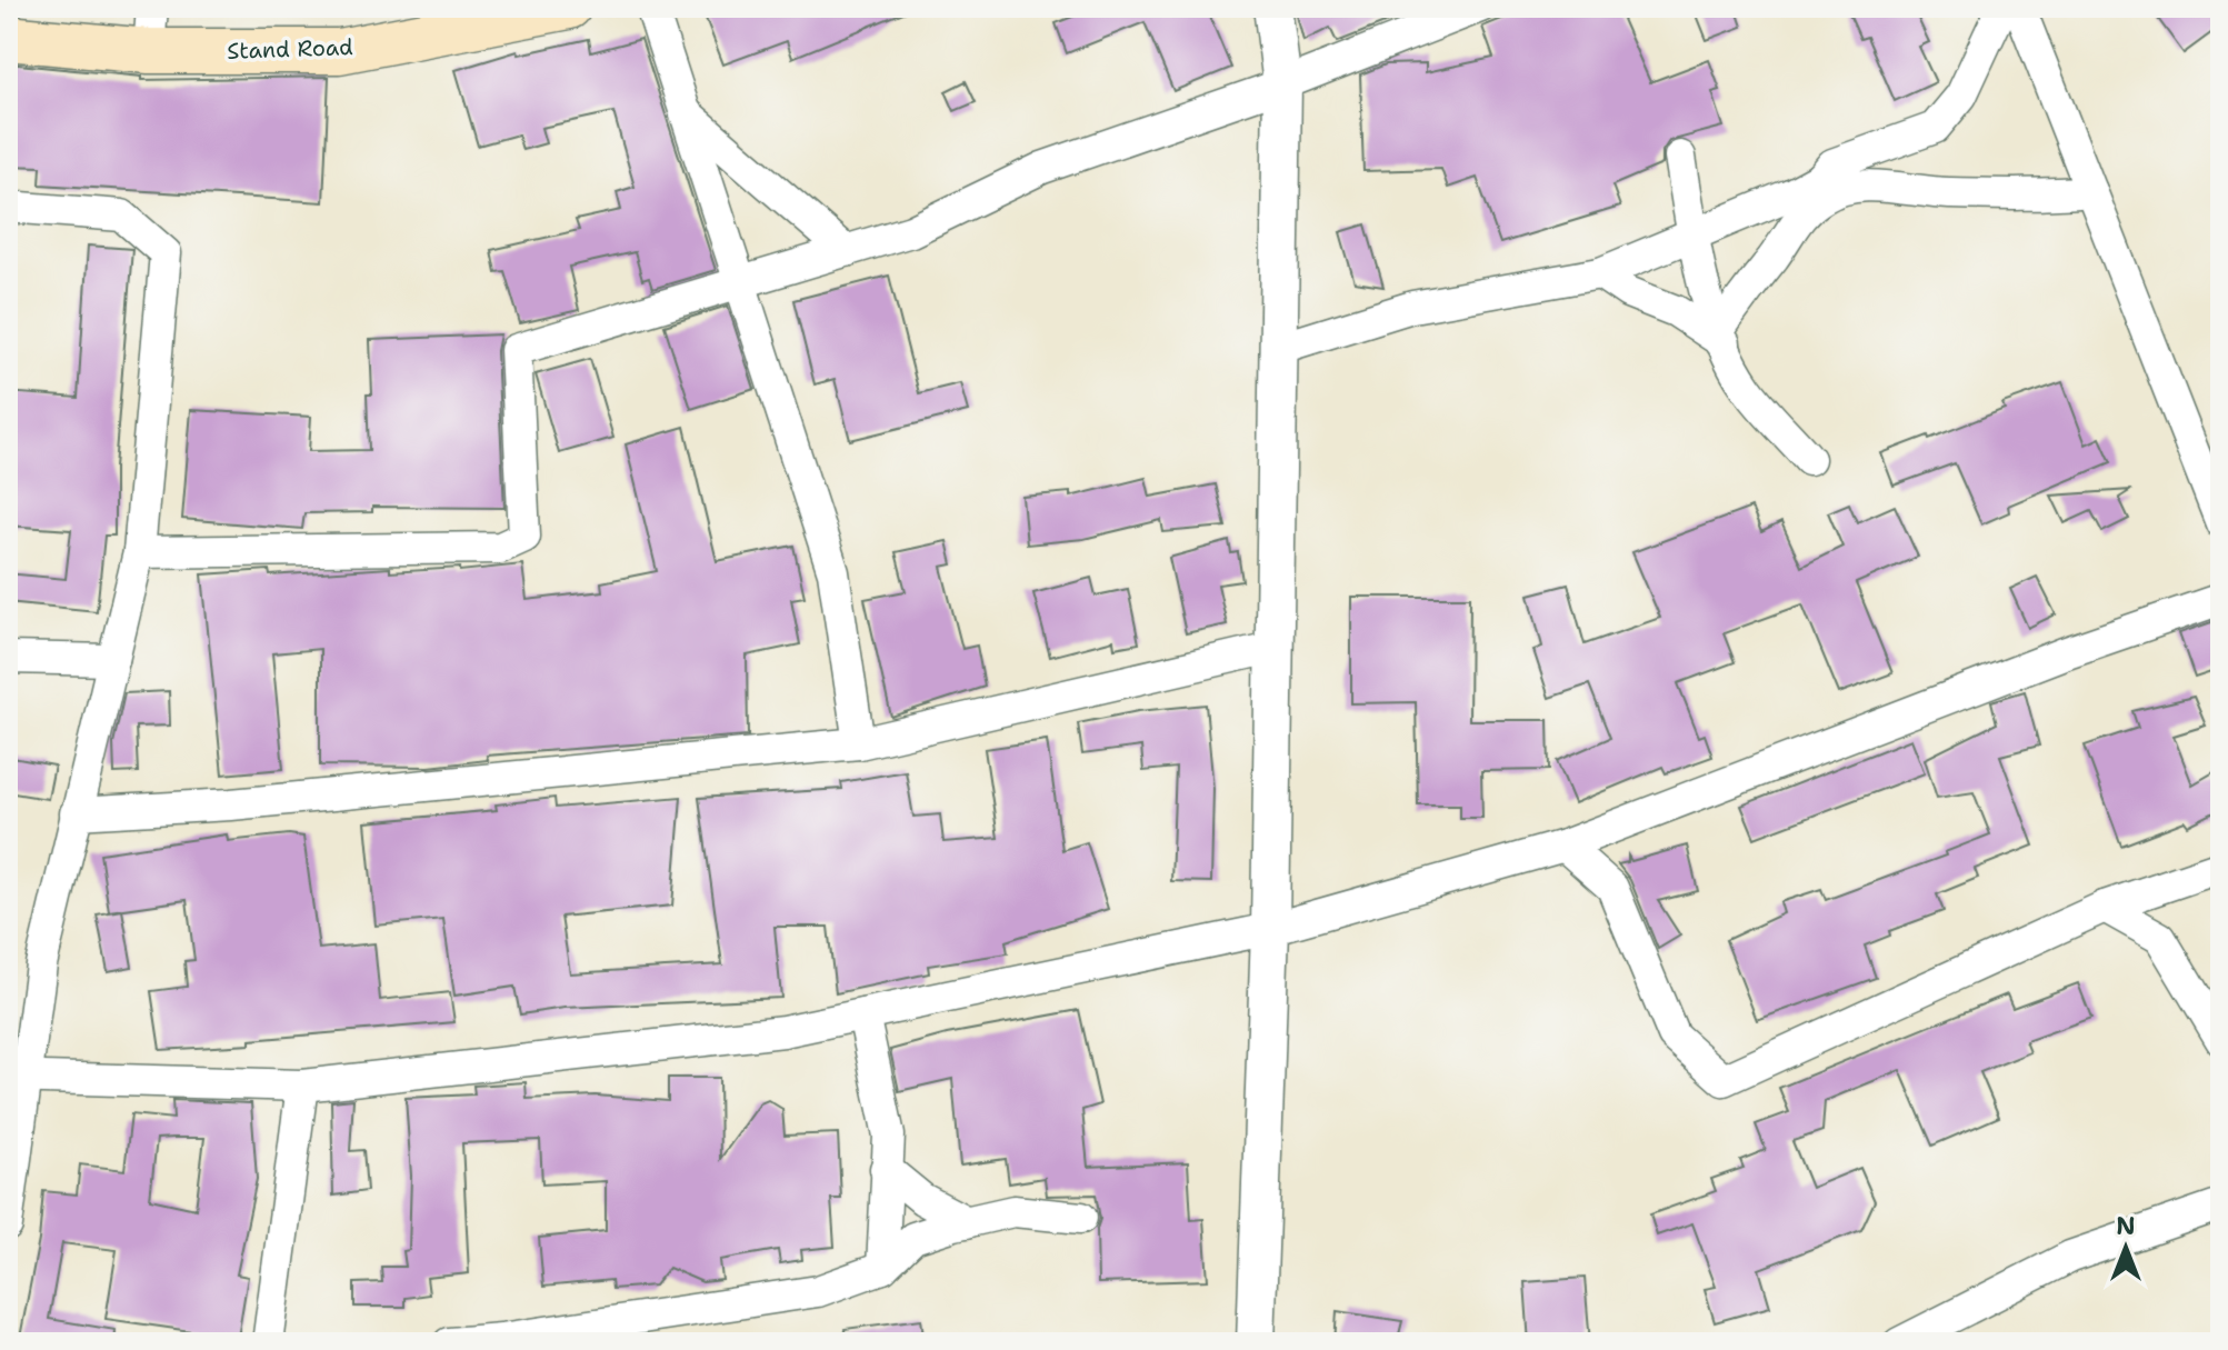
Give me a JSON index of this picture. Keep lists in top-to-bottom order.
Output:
{
  "streets": {
    "main road": ["Stand Road"]
  },
  "north": "top"
}
